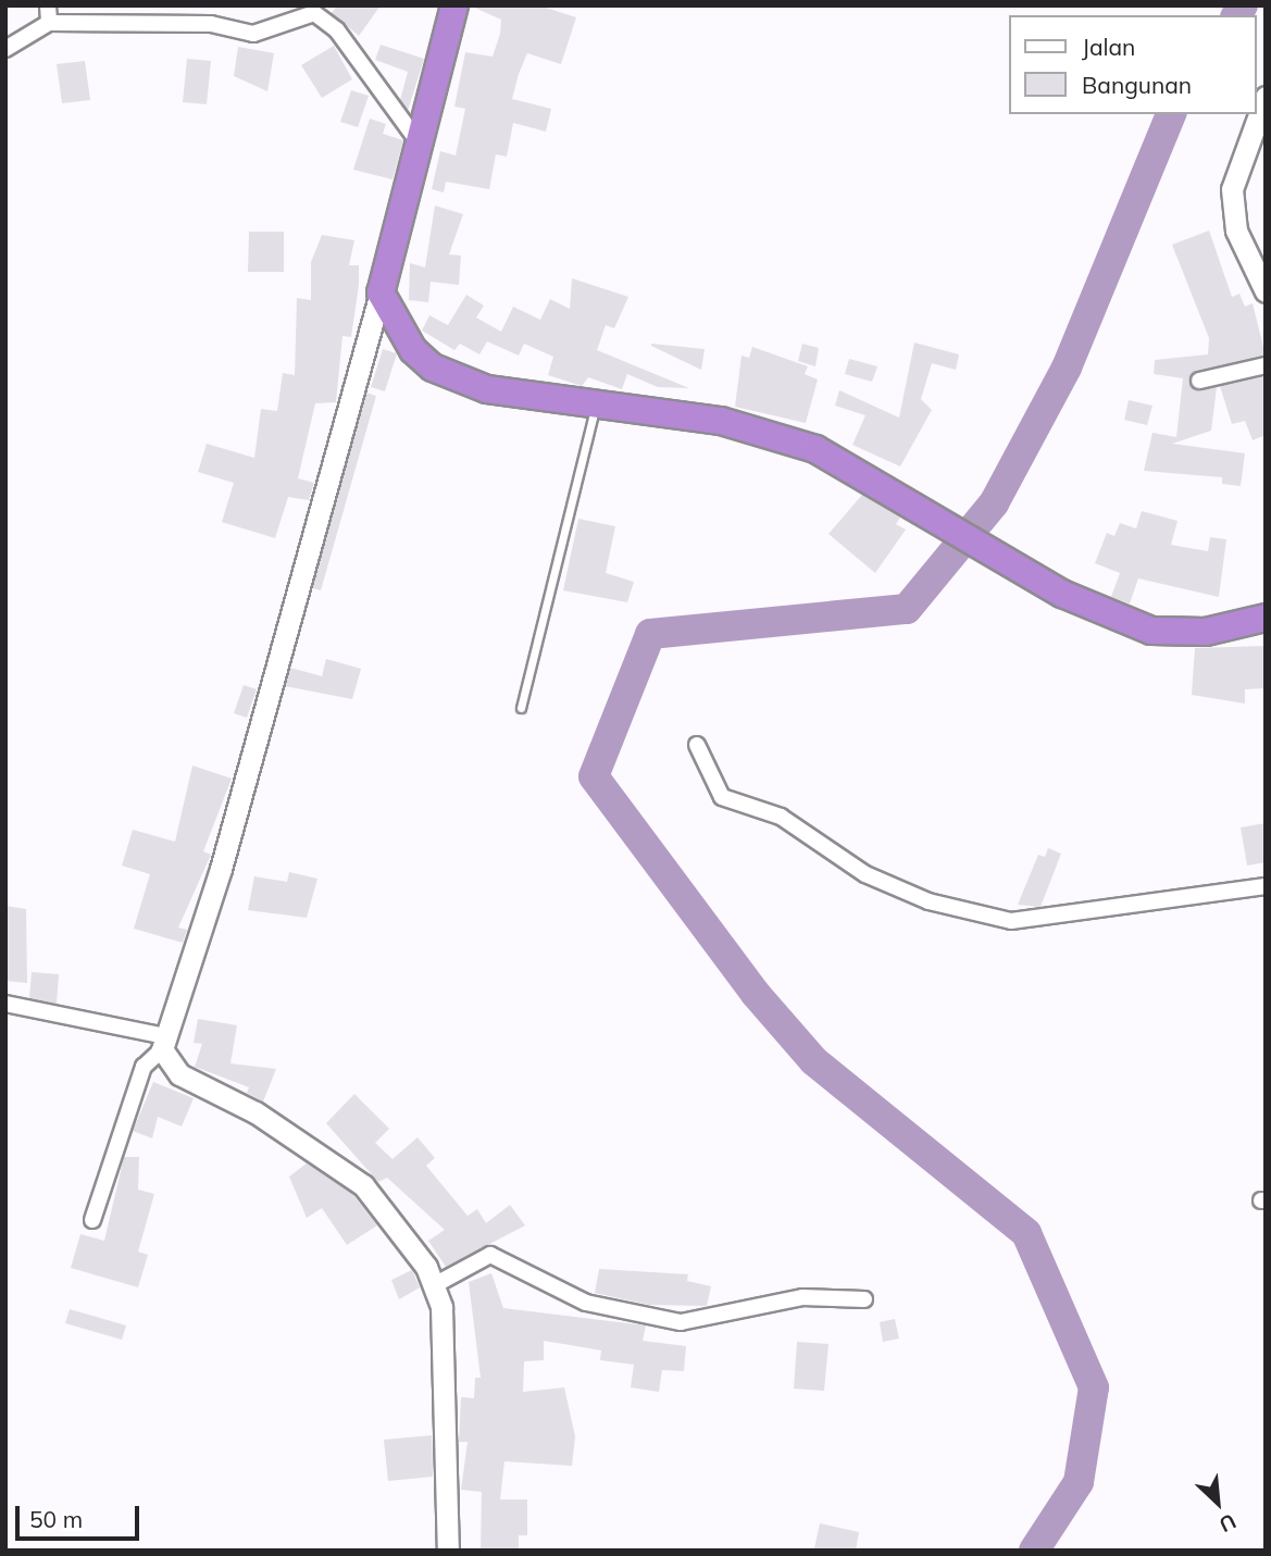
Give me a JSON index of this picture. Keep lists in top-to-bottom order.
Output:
{
  "legend": ["Jalan", "Bangunan"],
  "scale_bar": "50 m",
  "north": "bottom right"
}
